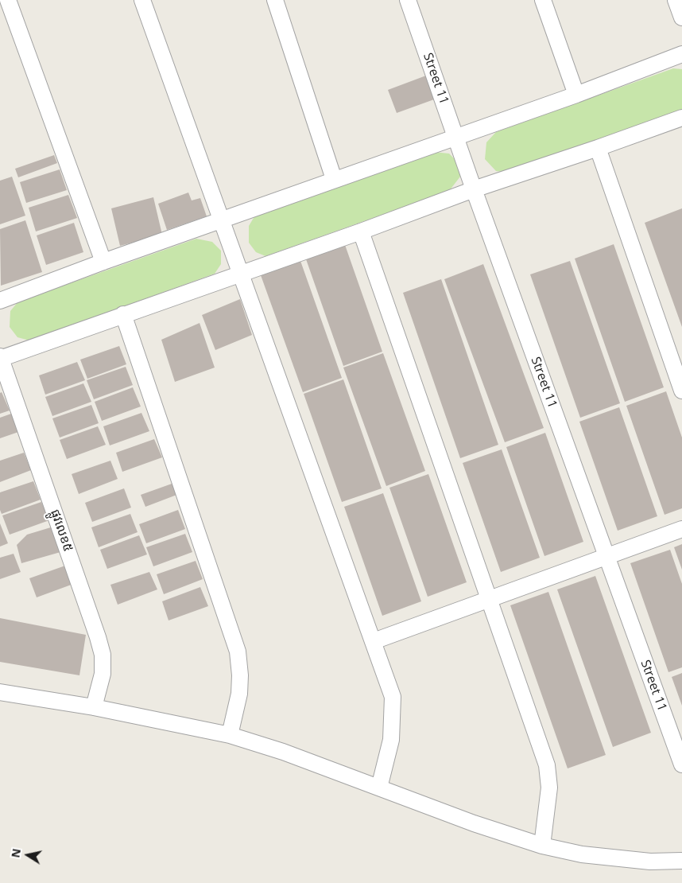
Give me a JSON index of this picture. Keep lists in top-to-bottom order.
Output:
{
  "streets": {
    "street": ["Street 11", "ផ្លូវលេខ៥"]
  },
  "north": "left"
}
